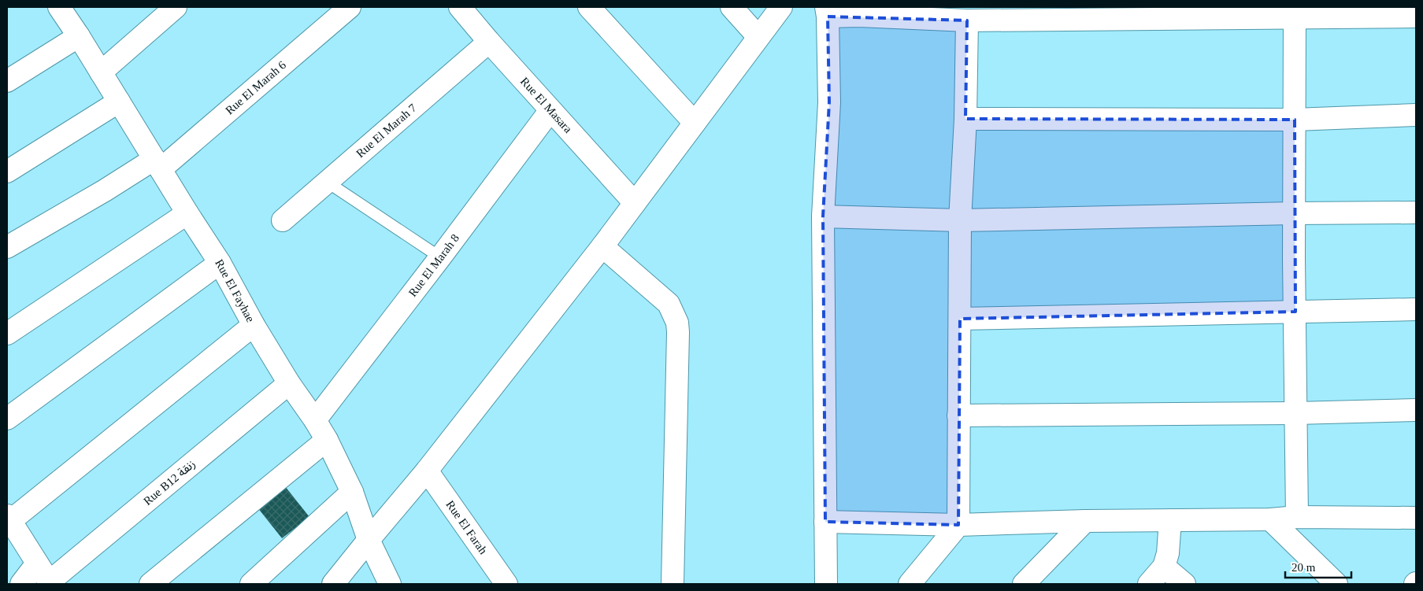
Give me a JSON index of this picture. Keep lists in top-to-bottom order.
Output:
{
  "streets": {
    "street": [
      "Rue El Marah 6",
      "Rue El Masara",
      "Rue El Marah 7",
      "Rue El Marah 8",
      "Rue El Fayhae",
      "Rue B12 زنقة",
      "Rue El Farah"
    ]
  },
  "crossings": [
    ["Rue El Marah 6", "Rue El Fayhae"],
    ["Rue El Masara", "Rue El Marah 7"],
    ["Rue El Masara", "Rue El Marah 8"],
    ["Rue El Marah 8", "Rue El Fayhae"],
    ["Rue El Fayhae", "Rue B12 زنقة"]
  ],
  "scale_bar": "20 m"
}
